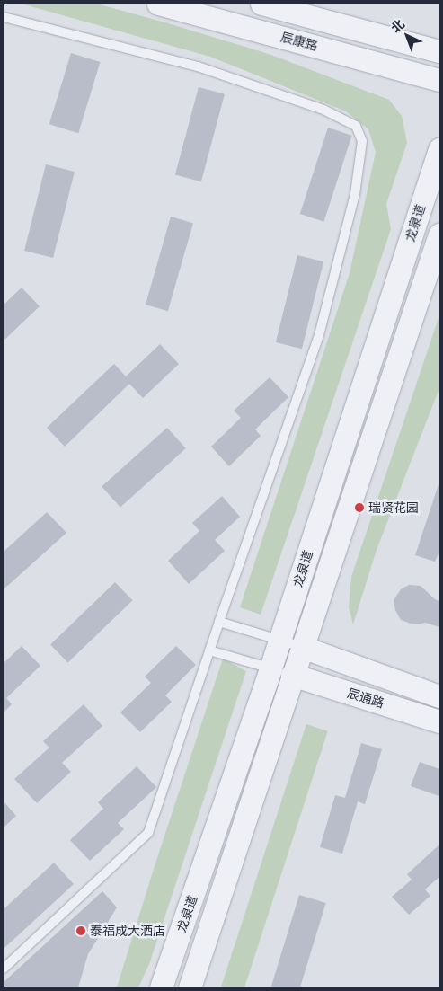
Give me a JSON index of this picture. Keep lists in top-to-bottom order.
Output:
{
  "streets": {
    "street": ["辰康路", "龙泉道", "辰通路"]
  },
  "crossings": [
    ["龙泉道", "辰通路"]
  ],
  "places": ["瑞贤花园", "泰福成大酒店"],
  "north": "top left"
}
